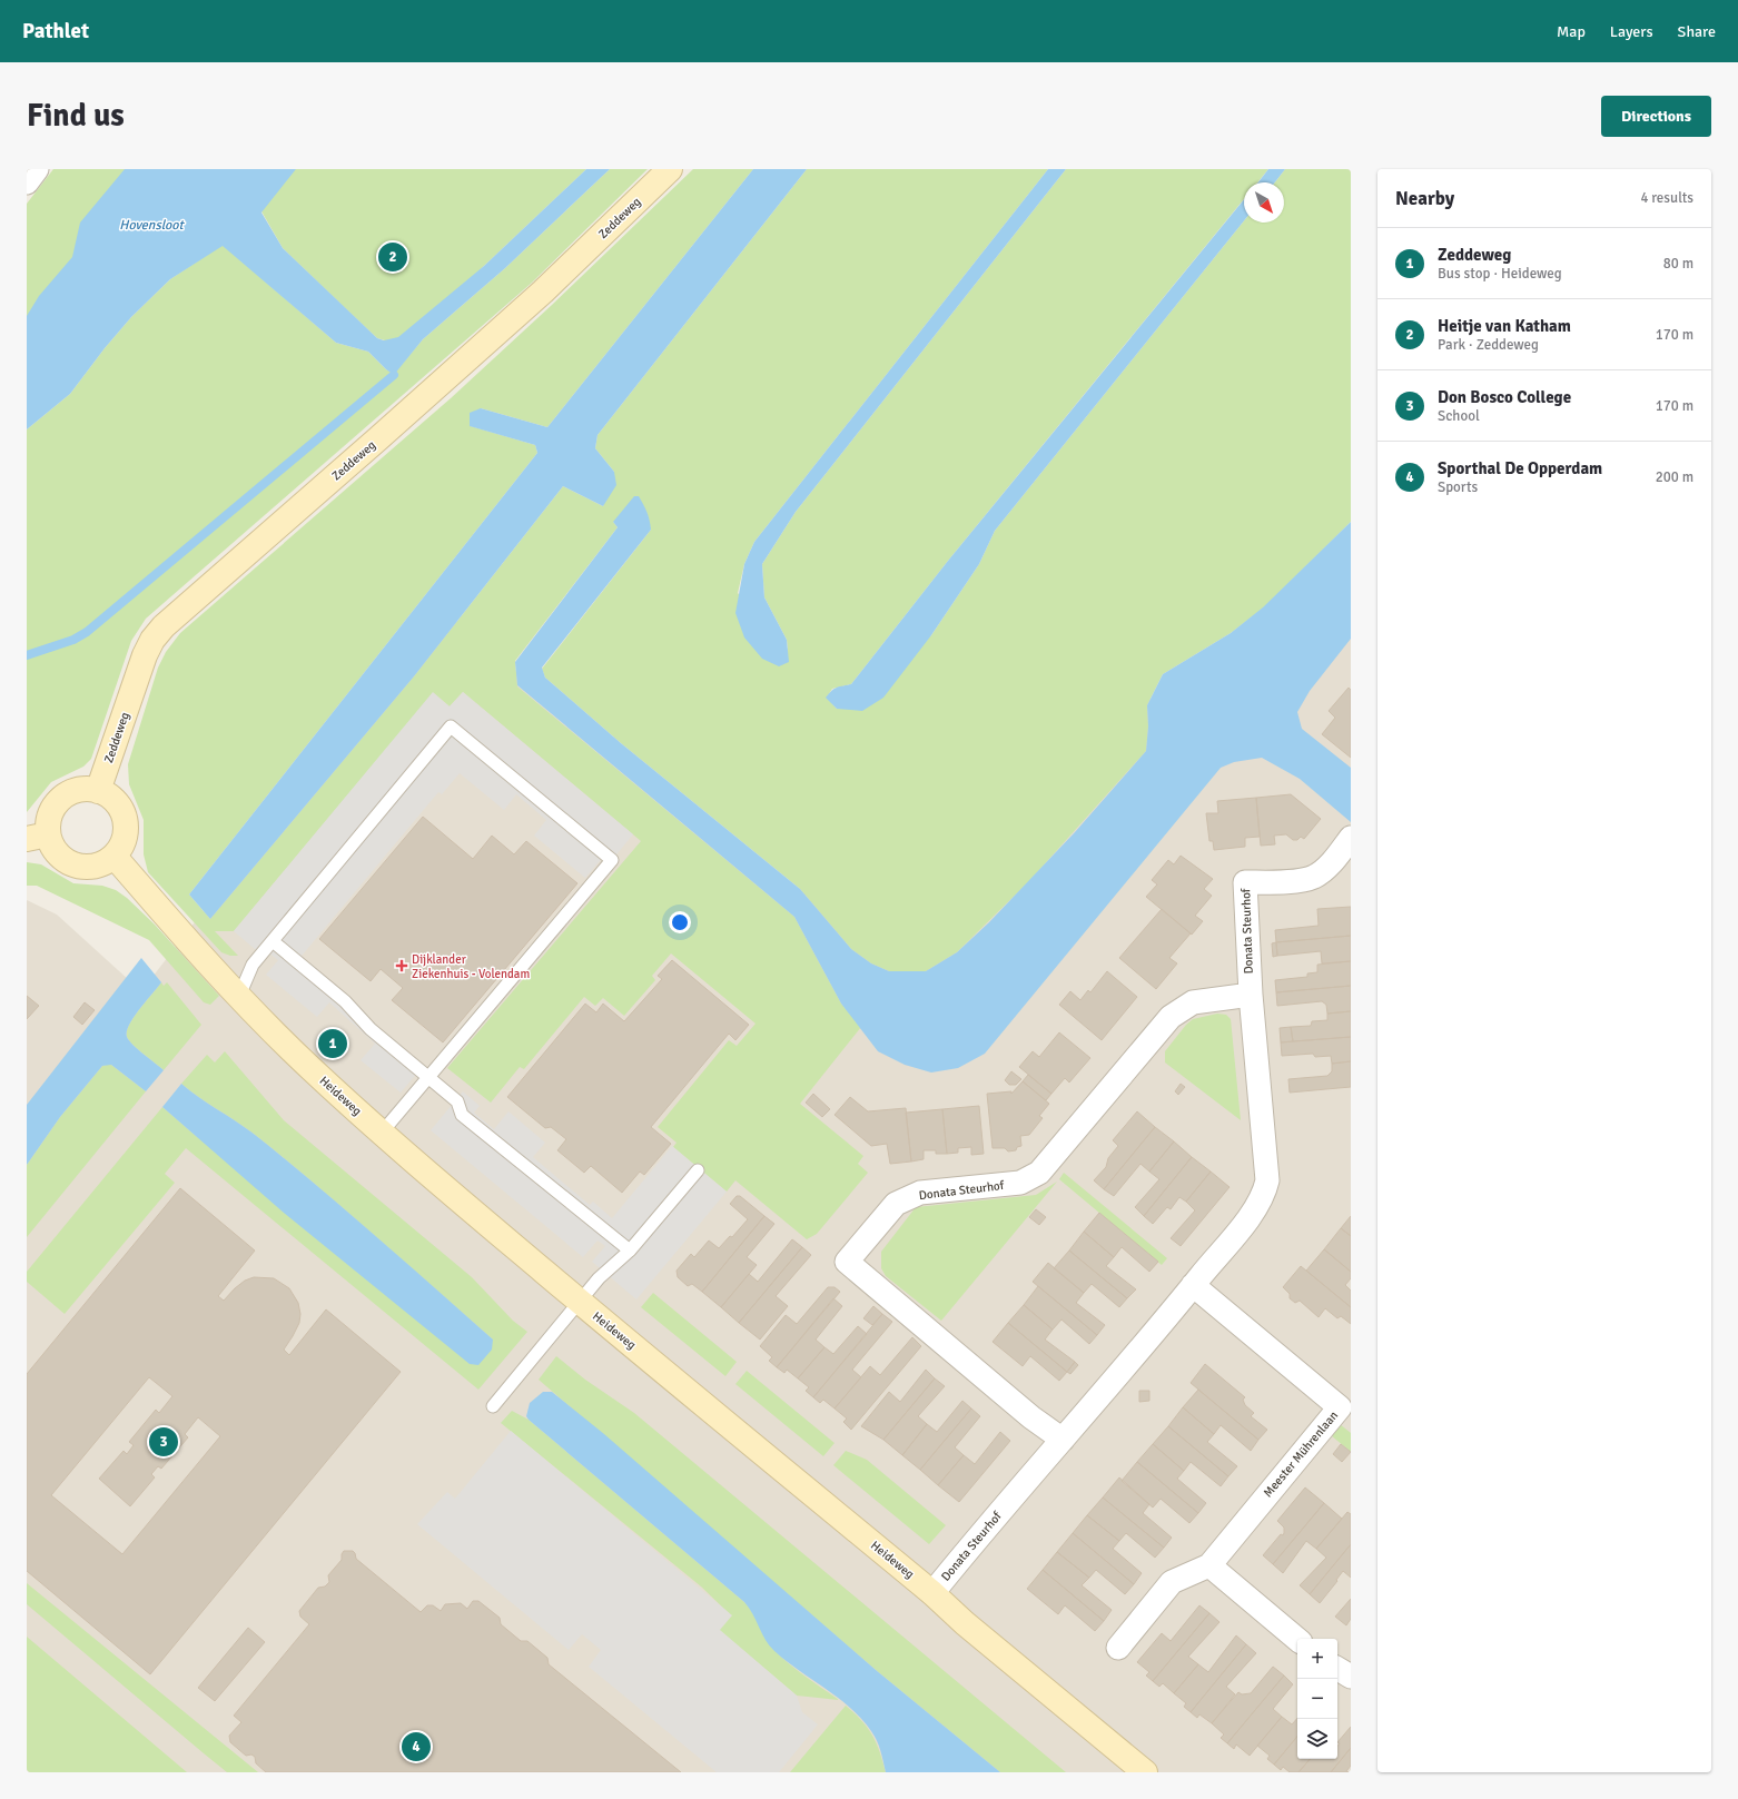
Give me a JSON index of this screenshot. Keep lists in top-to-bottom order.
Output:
{
  "streets": {
    "street": [
      "Zeddeweg",
      "Donata Steurhof",
      "Heideweg",
      "Meester Mührenlaan"
    ]
  },
  "crossings": [
    ["Zeddeweg", "Heideweg"],
    ["Donata Steurhof", "Heideweg"],
    ["Donata Steurhof", "Meester Mührenlaan"]
  ],
  "water": ["Hovensloot"],
  "places": {
    "health": ["Dijklander Ziekenhuis - Volendam"]
  },
  "north": "bottom right",
  "page": {
    "header": "Pathlet",
    "nav": ["Map", "Layers", "Share"],
    "buttons": "Directions",
    "title": "Find us",
    "heading": ["Nearby", "4 results"],
    "list": [
      {
        "mark": "1",
        "name": "Zeddeweg",
        "note": "Bus stop · Heideweg",
        "value": "80 m"
      },
      {
        "mark": "2",
        "name": "Heitje van Katham",
        "note": "Park · Zeddeweg",
        "value": "170 m"
      },
      {
        "mark": "3",
        "name": "Don Bosco College",
        "note": "School",
        "value": "170 m"
      },
      {
        "mark": "4",
        "name": "Sporthal De Opperdam",
        "note": "Sports",
        "value": "200 m"
      }
    ],
    "pins": [
      "2",
      "1",
      "3",
      "4"
    ],
    "map_buttons": ["+", "−"]
  }
}
